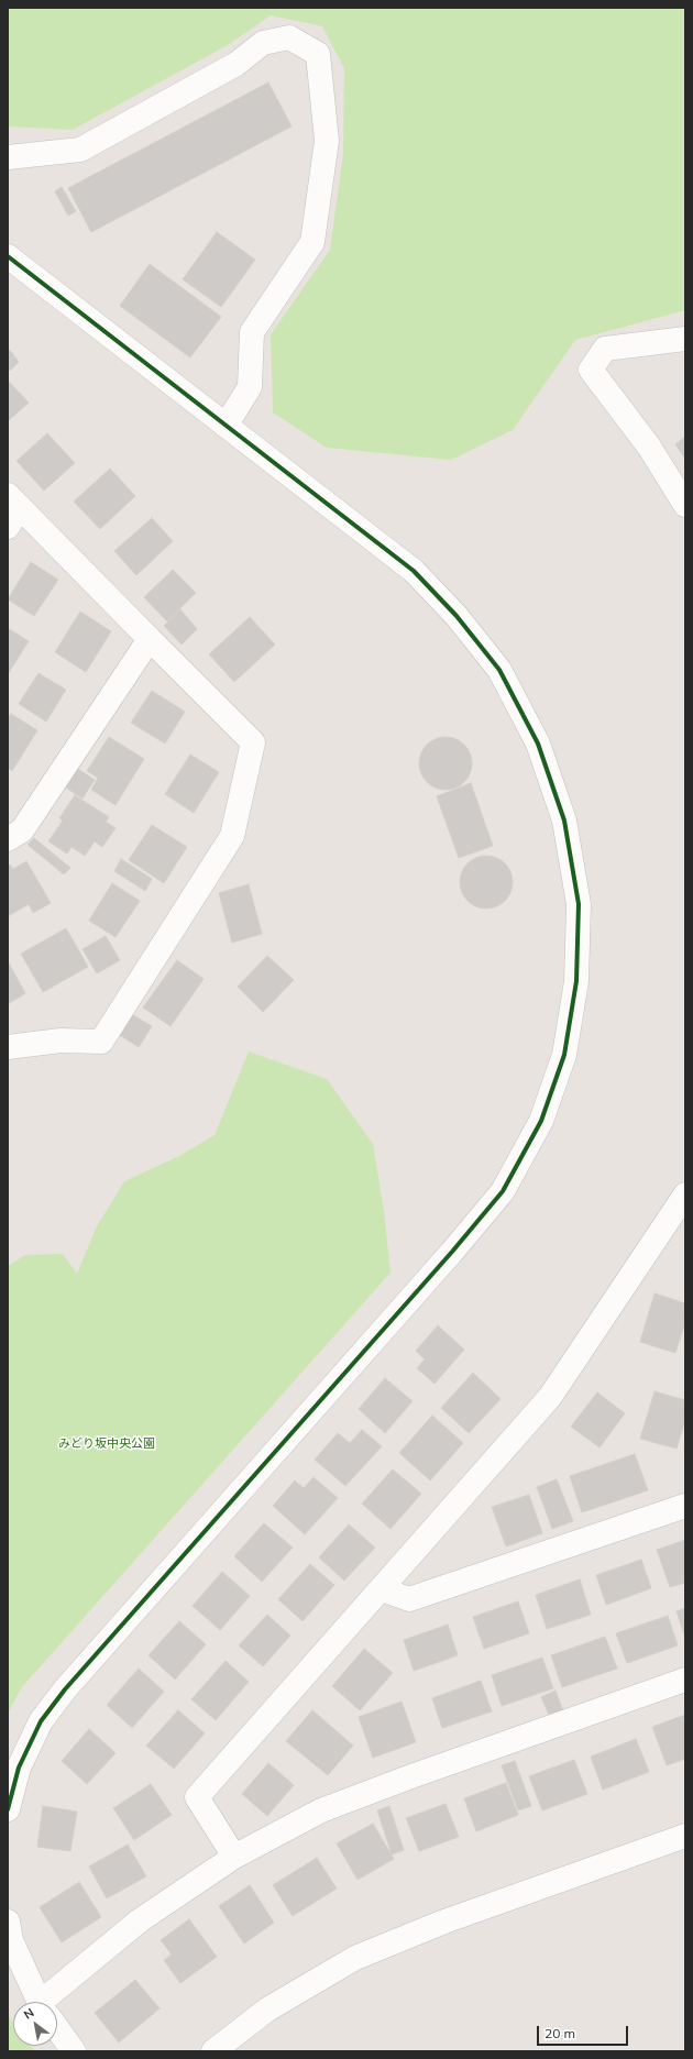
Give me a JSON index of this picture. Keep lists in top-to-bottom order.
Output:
{
  "parks": ["みどり坂中央公園"],
  "scale_bar": "20 m",
  "north": "top left"
}
